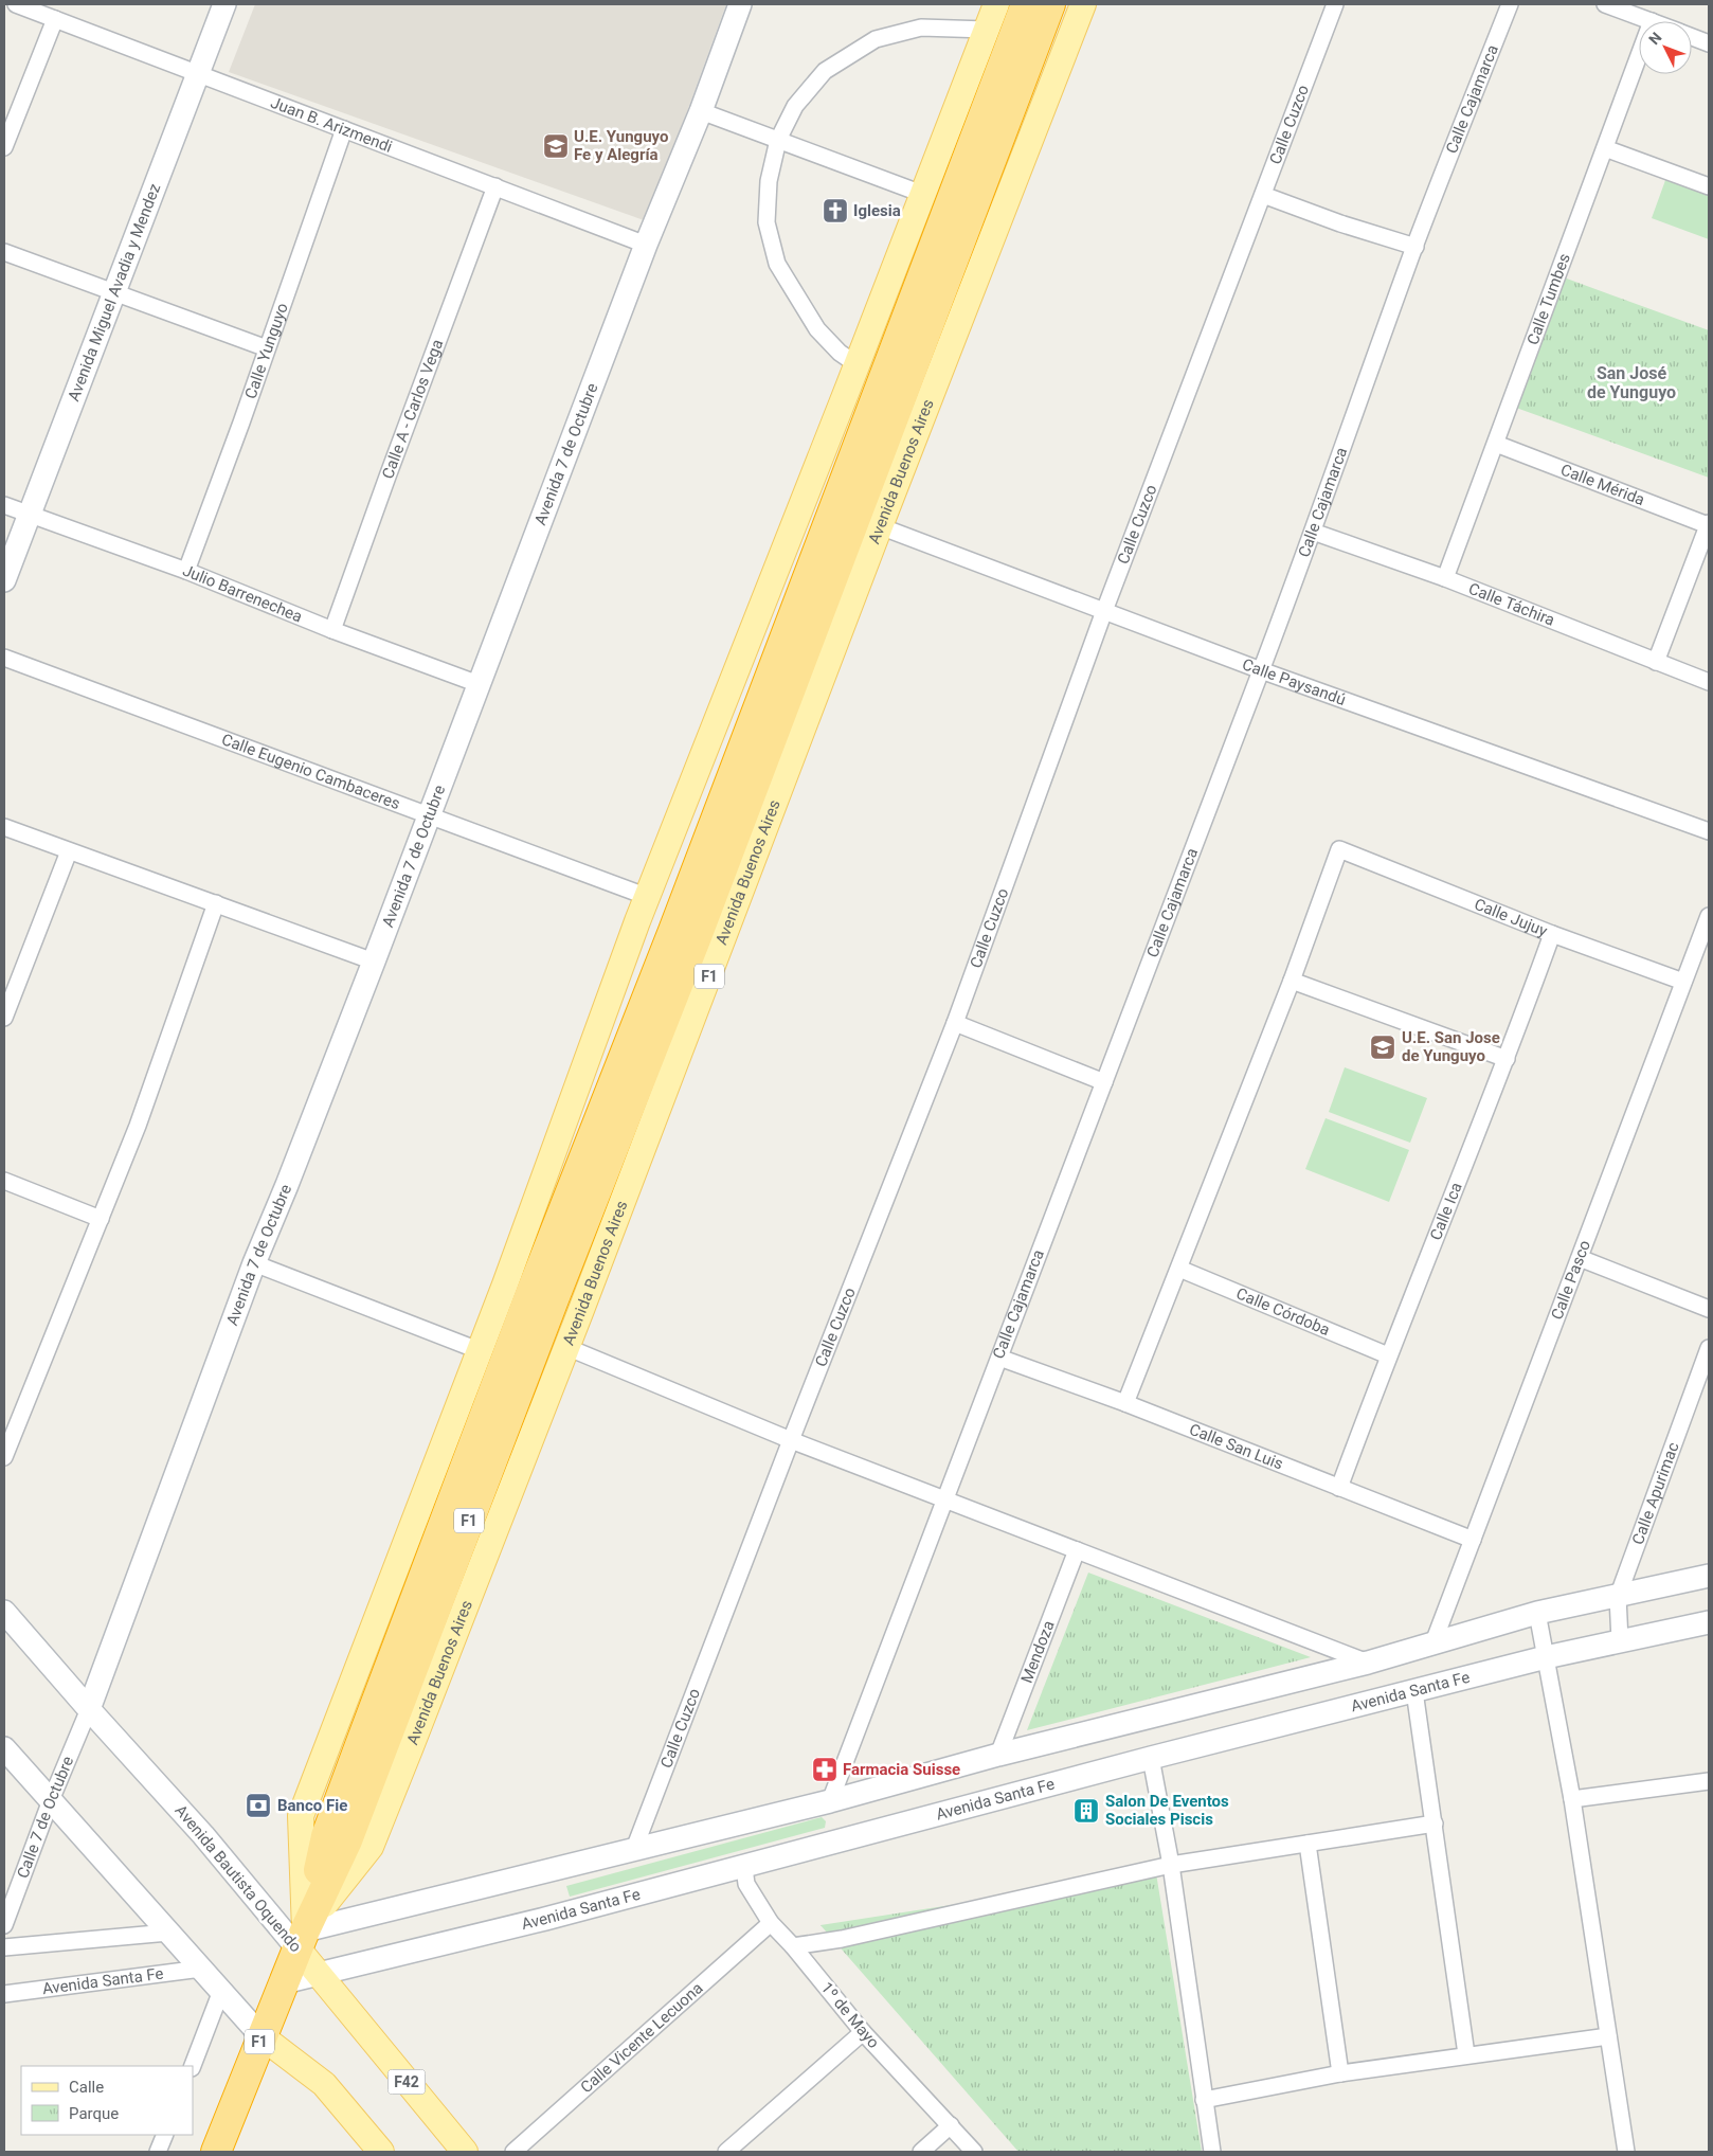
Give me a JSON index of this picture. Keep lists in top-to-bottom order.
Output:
{
  "streets": {
    "highway": ["Avenida Buenos Aires", "F1"],
    "main road": [
      "Avenida Miguel Avadia y Mendez",
      "Avenida 7 de Octubre",
      "Avenida Santa Fe",
      "Avenida Bautista Oquendo",
      "F42"
    ],
    "street": [
      "Calle Cajamarca",
      "Juan B. Arizmendi",
      "Calle Cuzco",
      "Calle Tumbes",
      "Calle Yunguyo",
      "Calle A - Carlos Vega",
      "Calle Mérida",
      "Julio Barrenechea",
      "Calle Táchira",
      "Calle Paysandú",
      "Calle Eugenio Cambaceres",
      "Calle Jujuy",
      "Calle Ica",
      "Calle Pasco",
      "Calle Córdoba",
      "Calle San Luis",
      "Calle Apurimac",
      "Mendoza",
      "Calle 7 de Octubre",
      "1º de Mayo",
      "Calle Vicente Lecuona"
    ]
  },
  "crossings": [
    ["Calle Cajamarca", "Calle Táchira"],
    ["Calle Cajamarca", "Calle Paysandú"],
    ["Calle Cajamarca", "Calle San Luis"],
    ["Juan B. Arizmendi", "Avenida Miguel Avadia y Mendez"],
    ["Juan B. Arizmendi", "Calle Yunguyo"],
    ["Juan B. Arizmendi", "Calle A - Carlos Vega"],
    ["Juan B. Arizmendi", "Avenida 7 de Octubre"],
    ["Calle Cuzco", "Calle Paysandú"],
    ["Avenida Miguel Avadia y Mendez", "Julio Barrenechea"],
    ["Calle Tumbes", "Calle Mérida"],
    ["Calle Tumbes", "Calle Táchira"],
    ["Calle Yunguyo", "Julio Barrenechea"],
    ["Calle A - Carlos Vega", "Julio Barrenechea"],
    ["Avenida 7 de Octubre", "Julio Barrenechea"],
    ["Avenida 7 de Octubre", "Calle Eugenio Cambaceres"],
    ["Avenida 7 de Octubre", "Calle 7 de Octubre"],
    ["Avenida 7 de Octubre", "Avenida Bautista Oquendo"],
    ["Avenida Buenos Aires", "Calle Paysandú"],
    ["Avenida Buenos Aires", "Calle Eugenio Cambaceres"],
    ["Avenida Buenos Aires", "Avenida Santa Fe"],
    ["Avenida Buenos Aires", "Avenida Bautista Oquendo"],
    ["Calle Jujuy", "Calle Ica"],
    ["Calle Jujuy", "Calle Pasco"],
    ["Calle Ica", "Calle Córdoba"],
    ["Calle Ica", "Calle San Luis"],
    ["Calle Pasco", "Calle San Luis"],
    ["Calle Apurimac", "Avenida Santa Fe"],
    ["Avenida Santa Fe", "Avenida Bautista Oquendo"],
    ["Avenida Santa Fe", "1º de Mayo"],
    ["Calle 7 de Octubre", "Avenida Bautista Oquendo"],
    ["1º de Mayo", "Calle Vicente Lecuona"]
  ],
  "districts": ["San José de Yunguyo"],
  "places": {
    "school or university": ["U.E. Yunguyo Fe y Alegría", "U.E. San Jose de Yunguyo"],
    "church": ["Iglesia"],
    "pharmacy": ["Farmacia Suisse"],
    "bank": ["Banco Fie"],
    "building": ["Salon De Eventos Sociales Piscis"]
  },
  "legend": ["Calle", "Parque"],
  "north": "top left"
}
